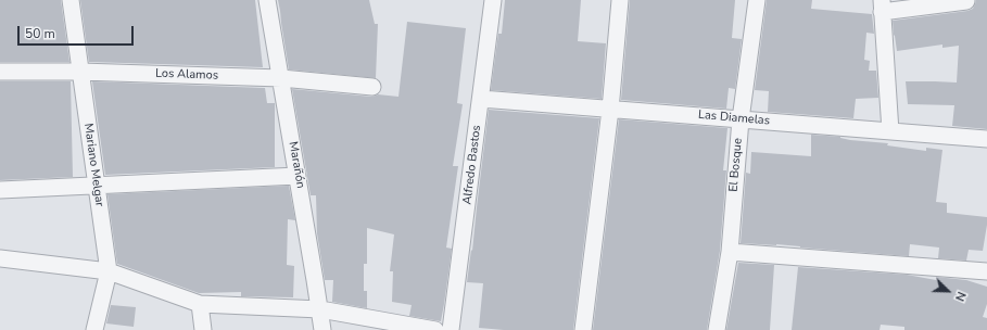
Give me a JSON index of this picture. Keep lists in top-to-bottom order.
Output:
{
  "streets": {
    "street": [
      "Los Alamos",
      "Las Diamelas",
      "Mariano Melgar",
      "Marañón",
      "Alfredo Bastos",
      "El Bosque"
    ]
  },
  "crossings": [
    ["Los Alamos", "Mariano Melgar"],
    ["Los Alamos", "Marañón"],
    ["Las Diamelas", "Alfredo Bastos"],
    ["Las Diamelas", "El Bosque"]
  ],
  "scale_bar": "50 m",
  "north": "bottom right"
}
